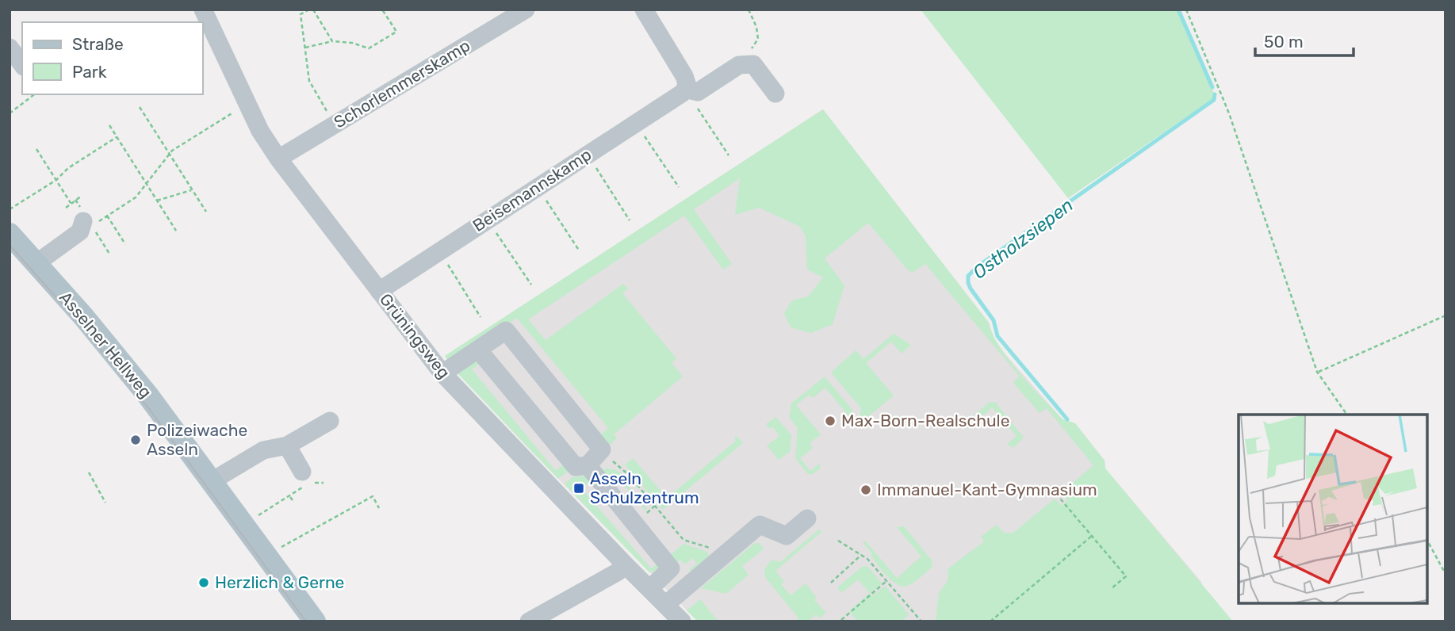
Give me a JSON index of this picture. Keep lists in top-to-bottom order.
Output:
{
  "streets": {
    "main road": ["Asselner Hellweg"],
    "street": ["Schorlemmerskamp", "Beisemannskamp", "Grüningsweg"]
  },
  "crossings": [
    ["Schorlemmerskamp", "Grüningsweg"],
    ["Beisemannskamp", "Grüningsweg"]
  ],
  "water": ["Ostholzsiepen"],
  "places": {
    "other": [
      "Max-Born-Realschule",
      "Polizeiwache Asseln",
      "Immanuel-Kant-Gymnasium",
      "Herzlich & Gerne"
    ],
    "transit": ["Asseln Schulzentrum"]
  },
  "legend": ["Straße", "Park"],
  "scale_bar": "50 m"
}
